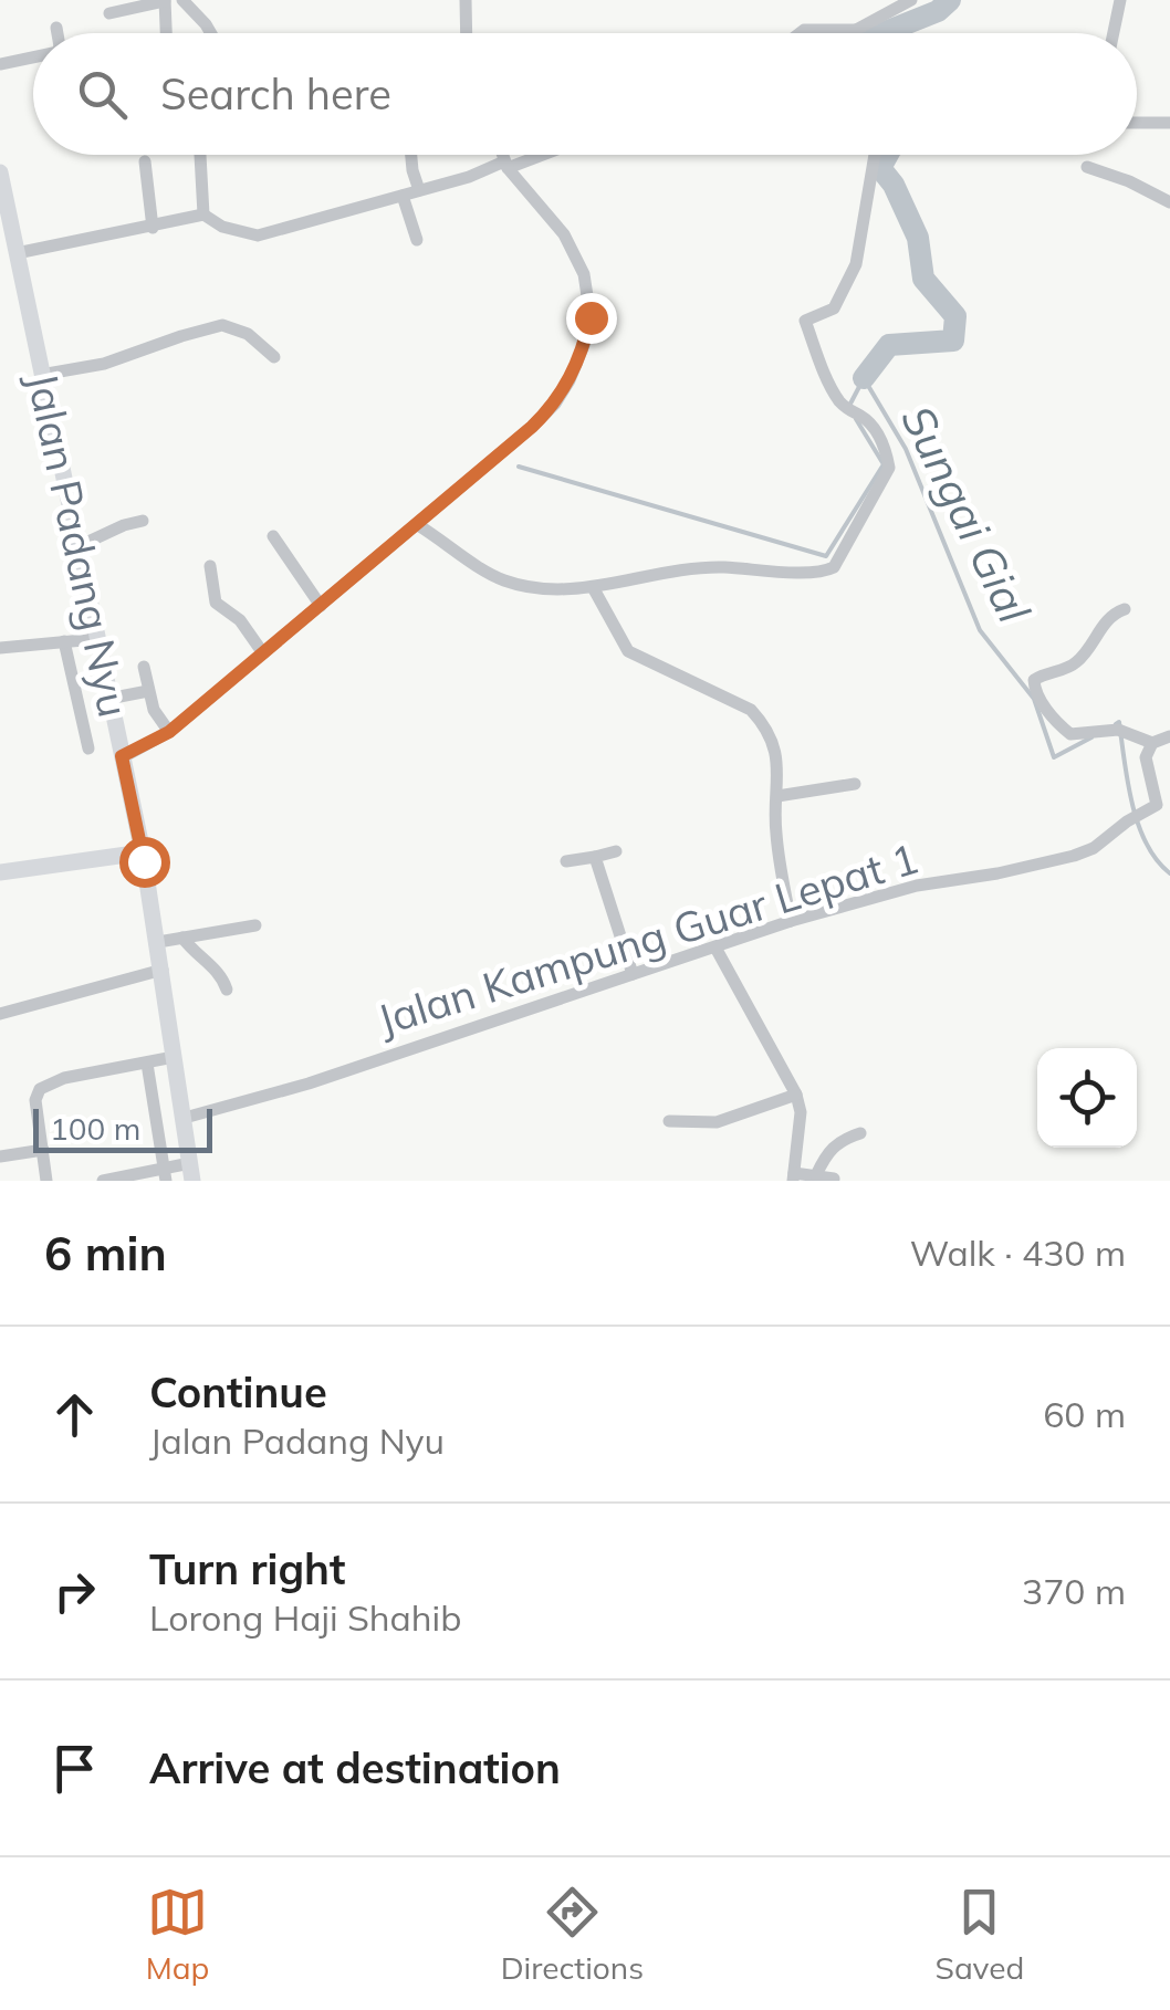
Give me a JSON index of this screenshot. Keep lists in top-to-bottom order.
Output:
{
  "streets": {
    "street": ["Jalan Padang Nyu", "Jalan Kampung Guar Lepat 1"]
  },
  "crossings": [
    ["Jalan Padang Nyu", "Jalan Kampung Guar Lepat 1"]
  ],
  "water": ["Sungai Gial"],
  "scale_bar": "100 m",
  "page": {
    "search": "Search here",
    "scale": "100 m",
    "heading": ["6 min", "Walk · 430 m"],
    "list": [
      ["Continue", "Jalan Padang Nyu", "60 m"],
      ["Turn right", "Lorong Haji Shahib", "370 m"],
      "Arrive at destination"
    ],
    "nav": ["Map", "Directions", "Saved"]
  }
}
